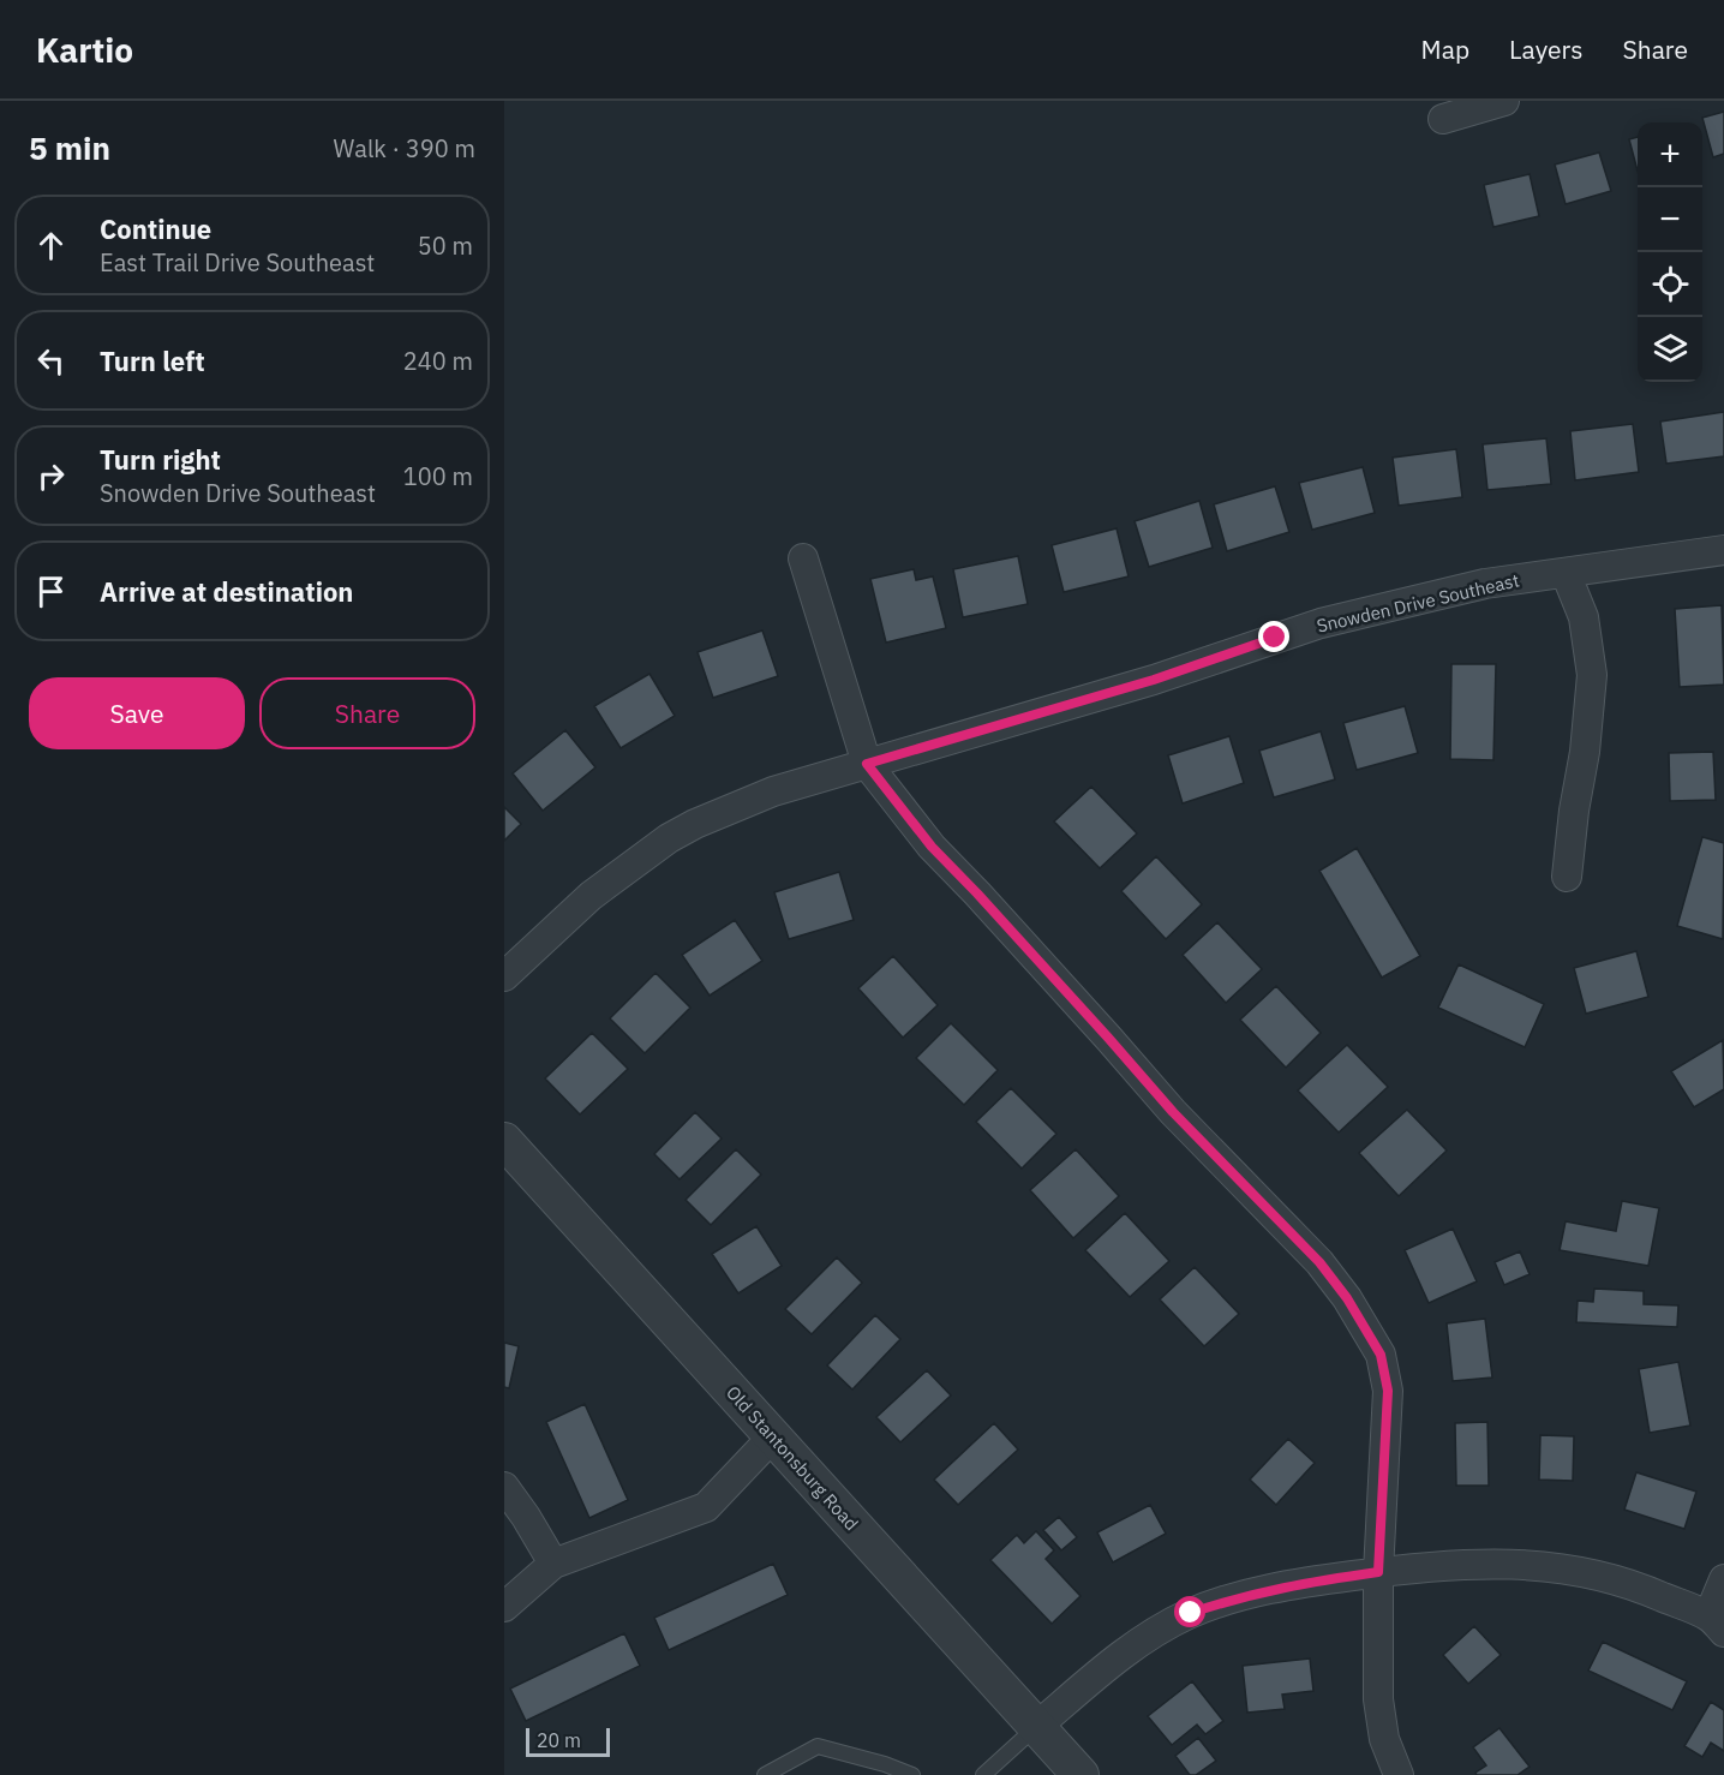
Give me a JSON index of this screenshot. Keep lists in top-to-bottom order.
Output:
{
  "streets": {
    "street": ["Snowden Drive Southeast", "Old Stantonsburg Road"]
  },
  "scale_bar": "20 m",
  "page": {
    "header": "Kartio",
    "nav": ["Map", "Layers", "Share"],
    "heading": ["5 min", "Walk · 390 m"],
    "map_buttons": ["+", "−"],
    "list": [
      ["Continue", "East Trail Drive Southeast", "50 m"],
      ["Turn left", "240 m"],
      ["Turn right", "Snowden Drive Southeast", "100 m"],
      "Arrive at destination"
    ],
    "buttons": ["Save", "Share"],
    "scale": "20 m"
  }
}
